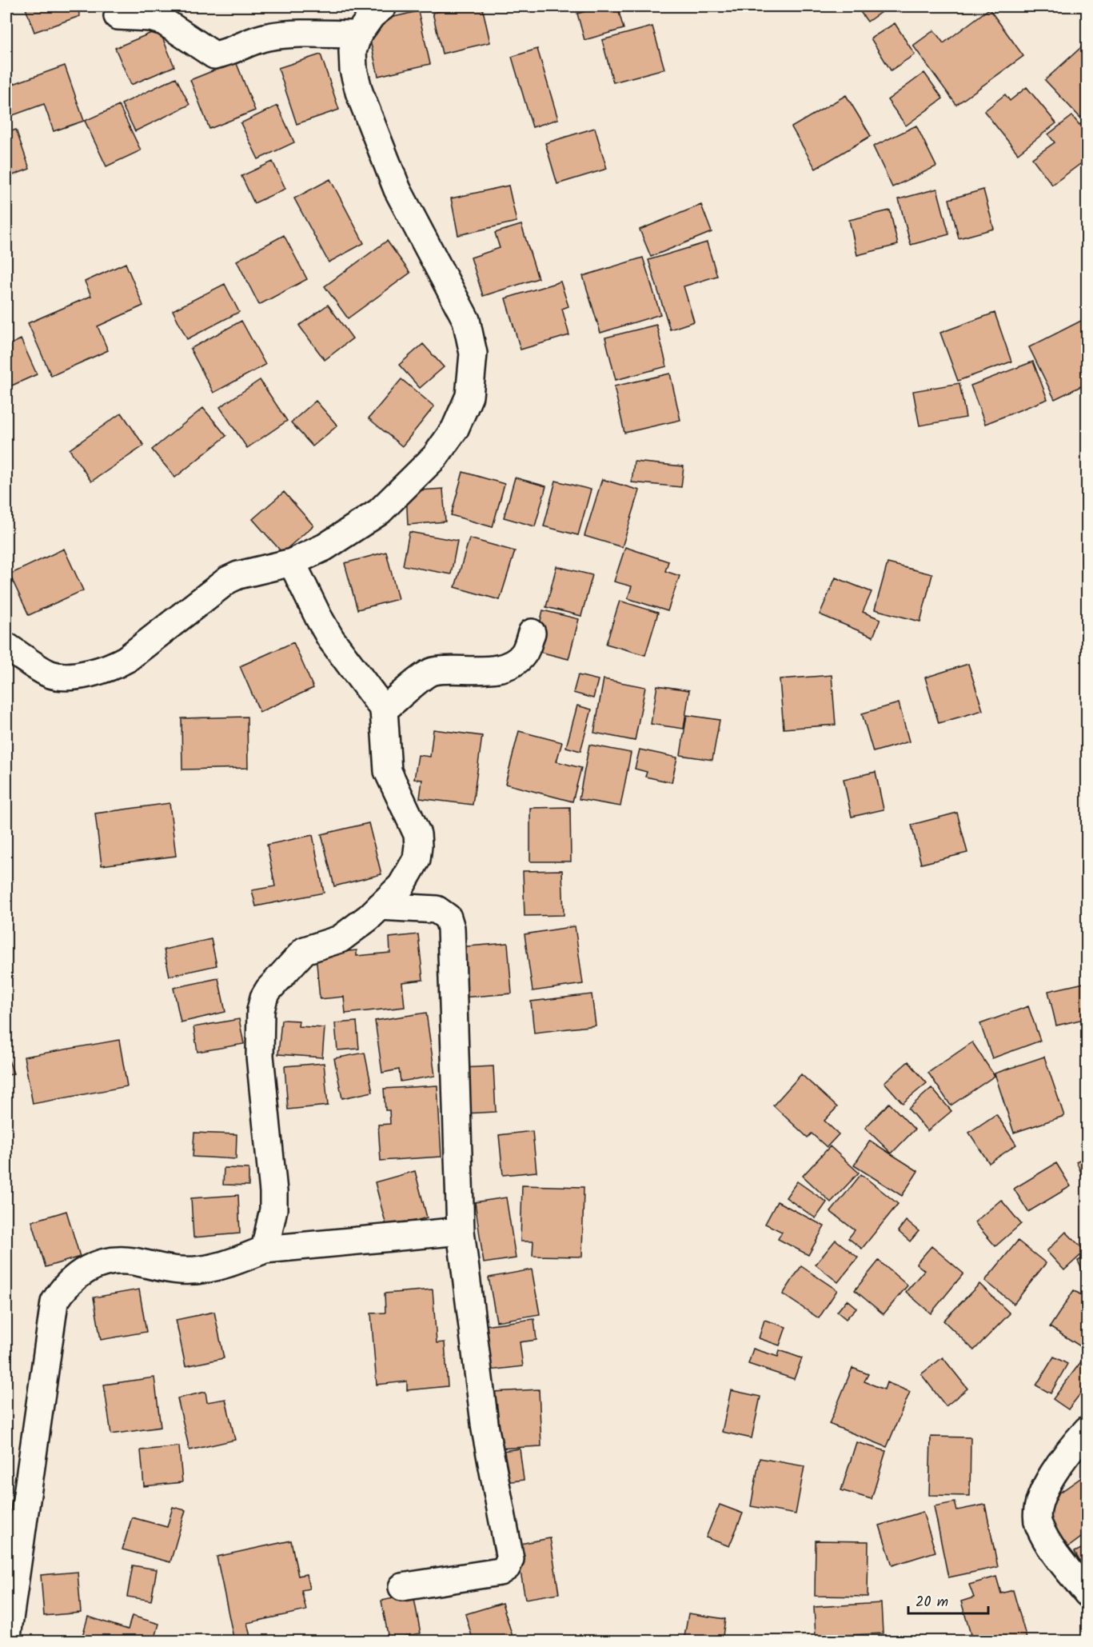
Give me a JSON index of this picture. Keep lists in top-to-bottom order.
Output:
{
  "scale_bar": "20 m"
}
